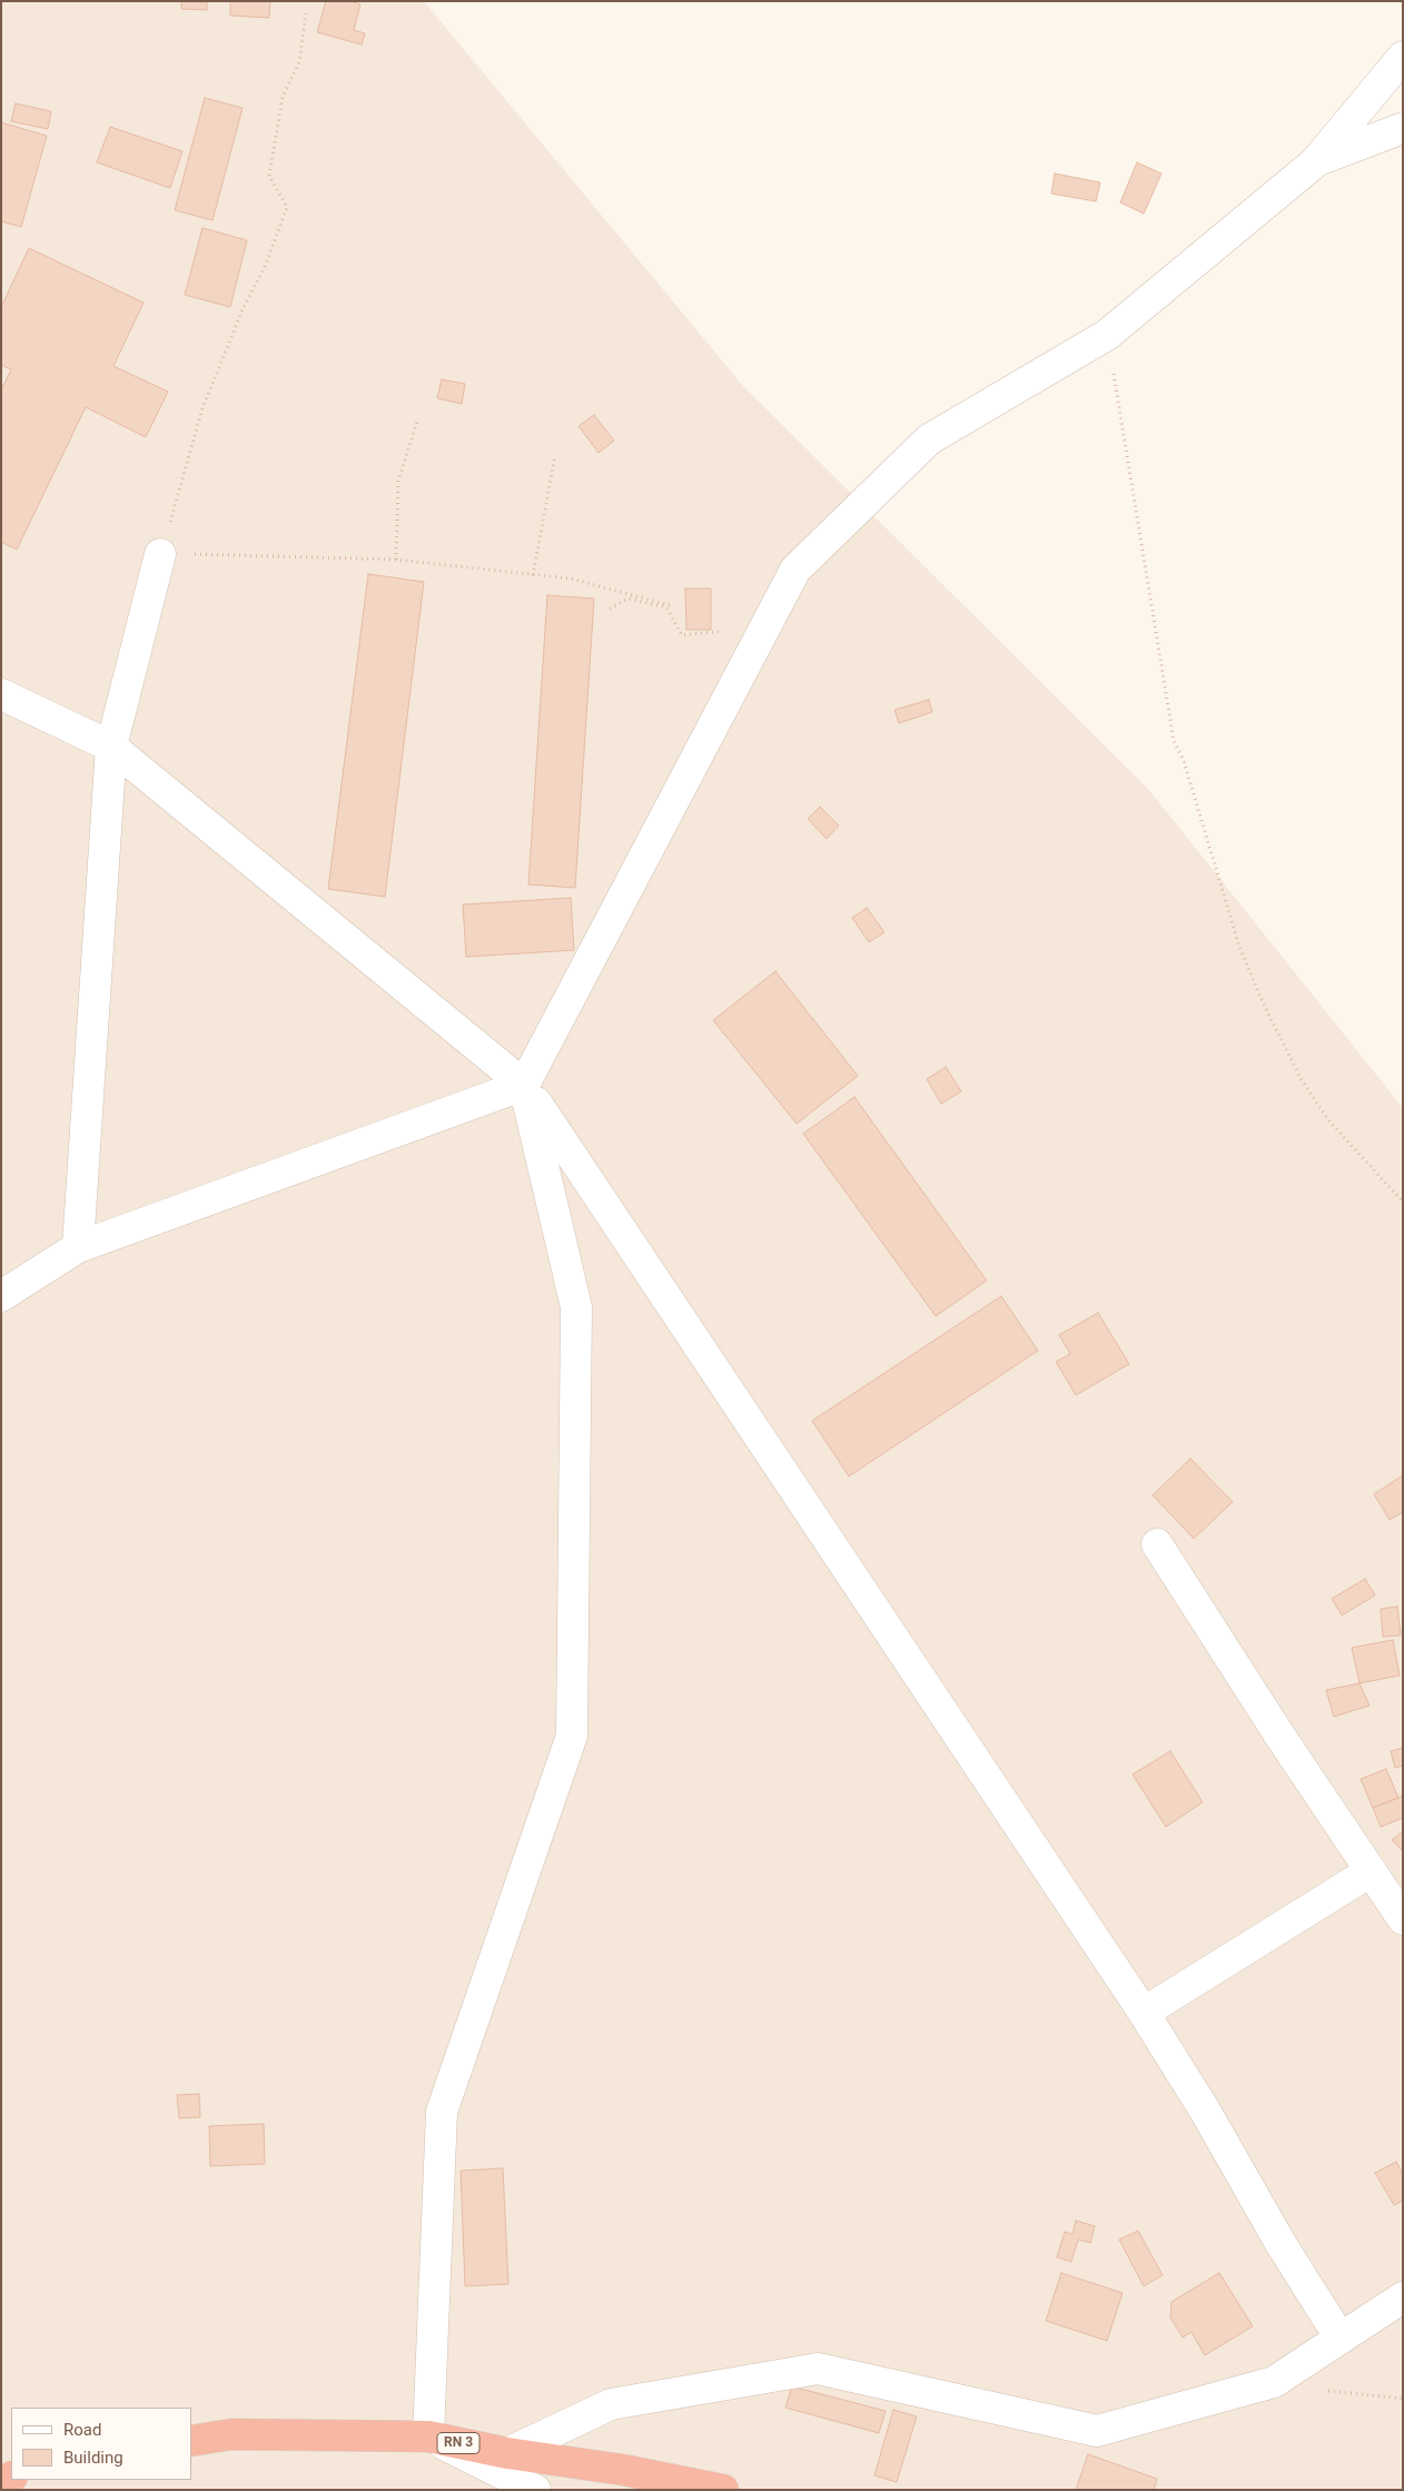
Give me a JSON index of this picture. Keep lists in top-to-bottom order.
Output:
{
  "streets": {
    "highway": ["RN 3"]
  },
  "legend": ["Road", "Building"]
}
